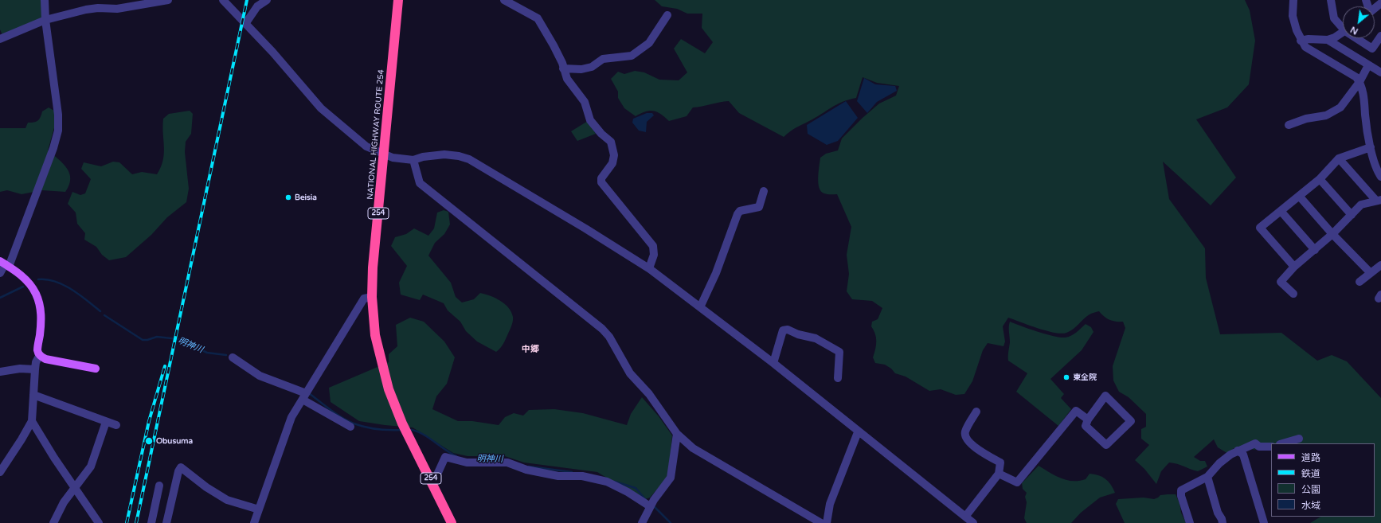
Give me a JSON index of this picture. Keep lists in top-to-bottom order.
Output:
{
  "streets": {
    "highway": ["NATIONAL HIGHWAY ROUTE 254", "254"]
  },
  "districts": ["中郷"],
  "water": ["明神川"],
  "places": ["Beisia", "東全院", "Obusuma"],
  "legend": [
    "道路",
    "鉄道",
    "公園",
    "水域"
  ],
  "north": "bottom left"
}
